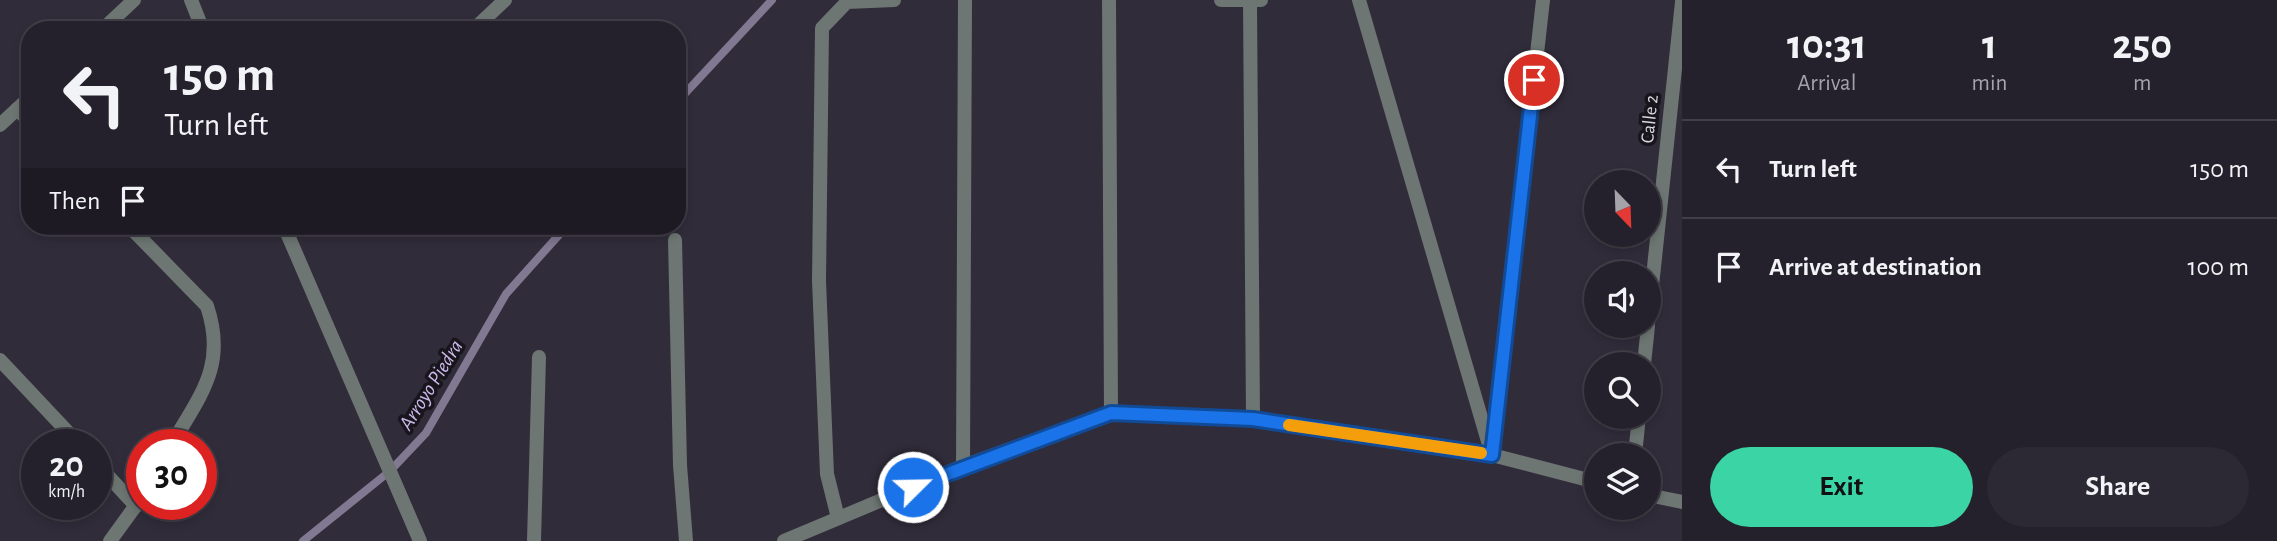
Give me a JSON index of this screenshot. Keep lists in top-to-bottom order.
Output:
{
  "streets": {
    "street": ["Calle 2"]
  },
  "water": ["Arroyo Piedra"],
  "north": "bottom right",
  "page": {
    "eta": [
      "10:31",
      "Arrival",
      "1",
      "min",
      "250",
      "m"
    ],
    "turn": ["150 m", "Turn left"],
    "list": [
      {
        "name": "Turn left",
        "value": "150 m"
      },
      {
        "name": "Arrive at destination",
        "value": "100 m"
      }
    ],
    "then": "Then",
    "speed": "20 km/h",
    "limit": "30",
    "buttons": ["Exit", "Share"]
  }
}
